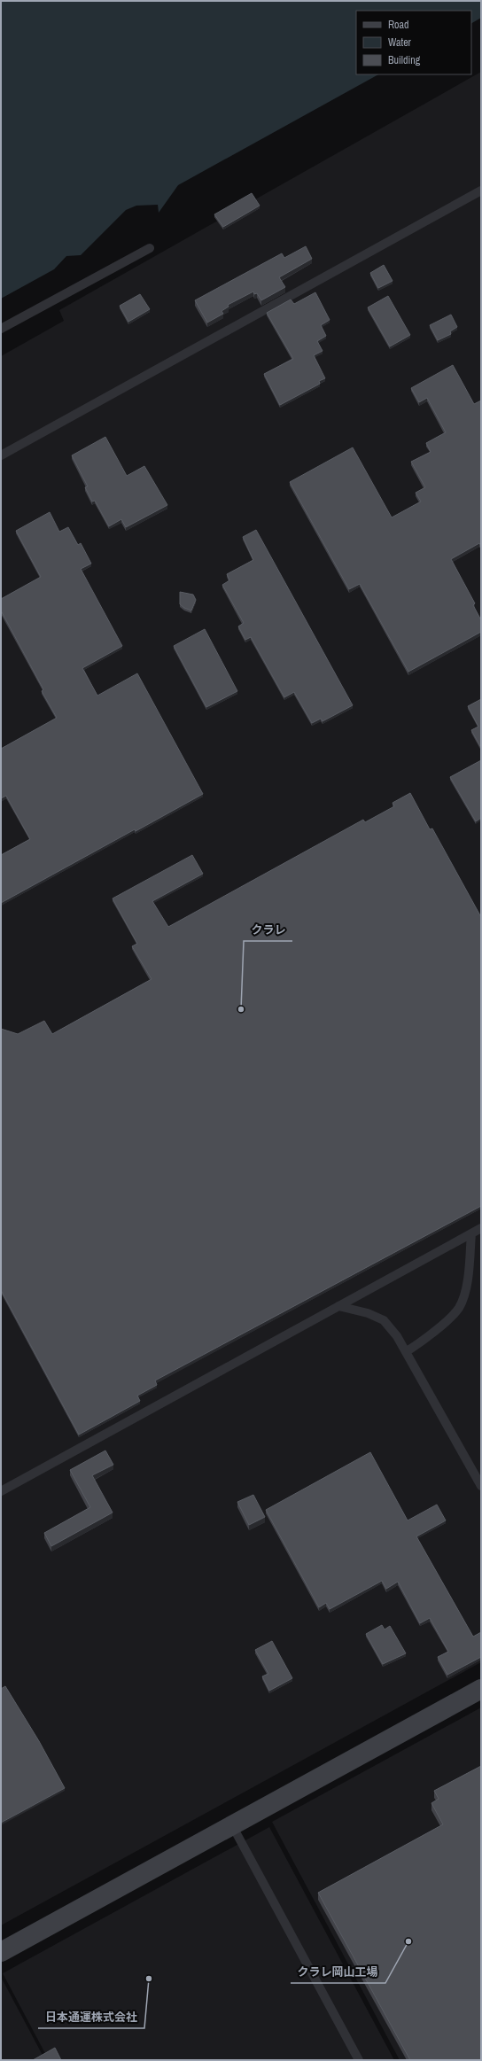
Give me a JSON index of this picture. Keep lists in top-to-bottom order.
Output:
{
  "places": ["クラレ", "クラレ岡山工場", "日本通運株式会社"],
  "legend": ["Road", "Water", "Building"]
}
